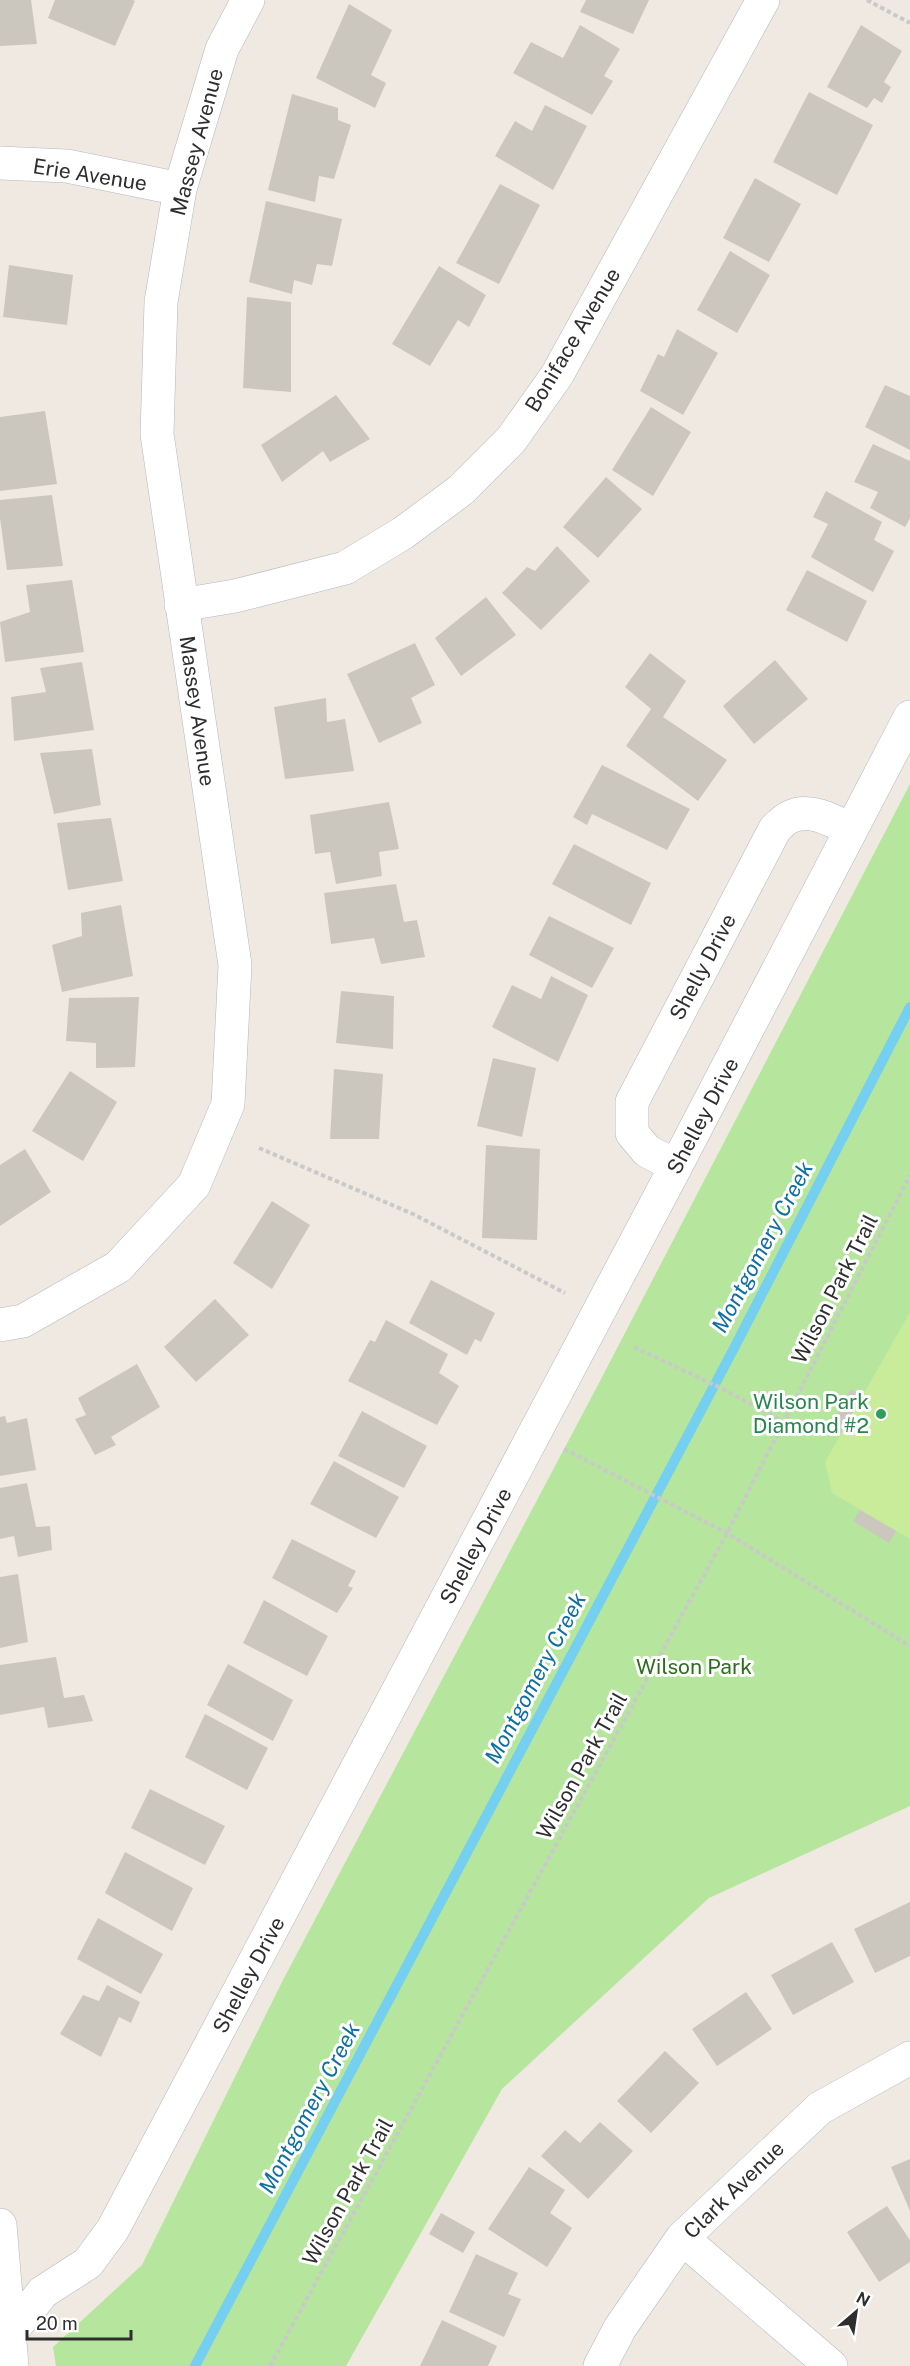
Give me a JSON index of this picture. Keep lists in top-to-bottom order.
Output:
{
  "streets": {
    "street": [
      "Massey Avenue",
      "Erie Avenue",
      "Boniface Avenue",
      "Shelly Drive",
      "Shelley Drive",
      "Clark Avenue"
    ],
    "path": ["Wilson Park Trail"]
  },
  "crossings": [
    ["Massey Avenue", "Erie Avenue"],
    ["Massey Avenue", "Boniface Avenue"],
    ["Shelly Drive", "Shelley Drive"]
  ],
  "water": ["Montgomery Creek"],
  "parks": ["Wilson Park"],
  "places": ["Wilson Park Diamond #2"],
  "scale_bar": "20 m",
  "north": "top right"
}
